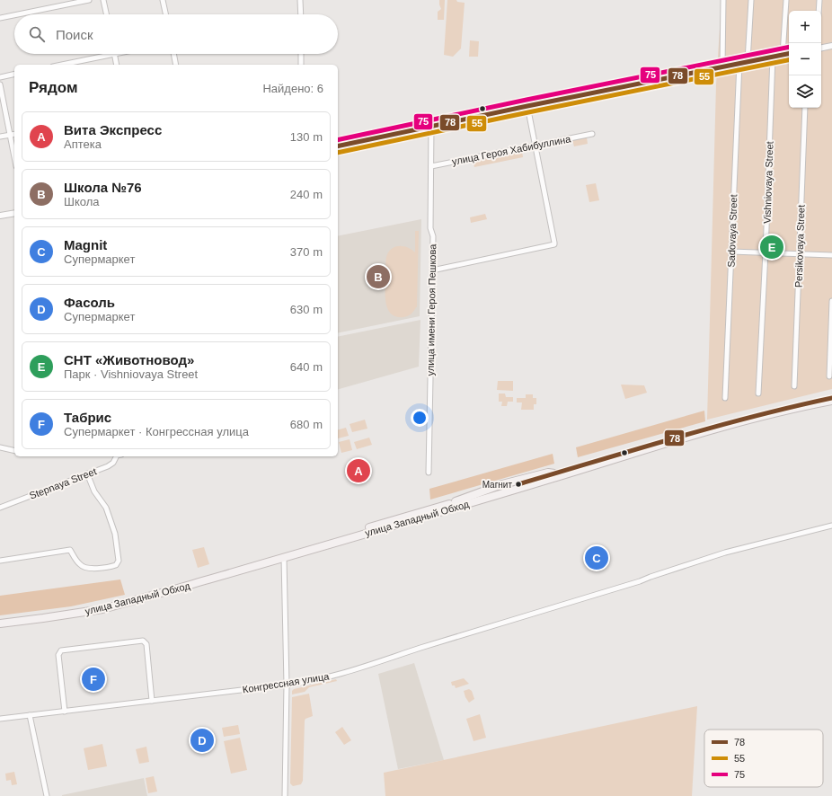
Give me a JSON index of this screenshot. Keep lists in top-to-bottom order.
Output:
{
  "streets": {
    "highway": ["улица Западный Обход"],
    "street": [
      "улица Героя Хабибуллина",
      "Vishniovaya Street",
      "Sadovaya Street",
      "Persikovaya Street",
      "улица имени Героя Пешкова",
      "Stepnaya Street",
      "Конгрессная улица"
    ]
  },
  "crossings": [
    ["улица Героя Хабибуллина", "улица имени Героя Пешкова"]
  ],
  "places": ["Магнит"],
  "lines": ["transit line 75", "transit line 78", "transit line 55"],
  "legend": ["78", "55", "75"],
  "page": {
    "map_buttons": ["+", "−"],
    "search": "Поиск",
    "heading": ["Рядом", "Найдено: 6"],
    "list": [
      {
        "mark": "A",
        "name": "Вита Экспресс",
        "note": "Аптека",
        "value": "130 m"
      },
      {
        "mark": "B",
        "name": "Школа №76",
        "note": "Школа",
        "value": "240 m"
      },
      {
        "mark": "C",
        "name": "Magnit",
        "note": "Супермаркет",
        "value": "370 m"
      },
      {
        "mark": "D",
        "name": "Фасоль",
        "note": "Супермаркет",
        "value": "630 m"
      },
      {
        "mark": "E",
        "name": "СНТ «Животновод»",
        "note": "Парк · Vishniovaya Street",
        "value": "640 m"
      },
      {
        "mark": "F",
        "name": "Табрис",
        "note": "Супермаркет · Конгрессная улица",
        "value": "680 m"
      }
    ],
    "pins": [
      "E",
      "B",
      "A",
      "C",
      "F",
      "D"
    ]
  }
}
